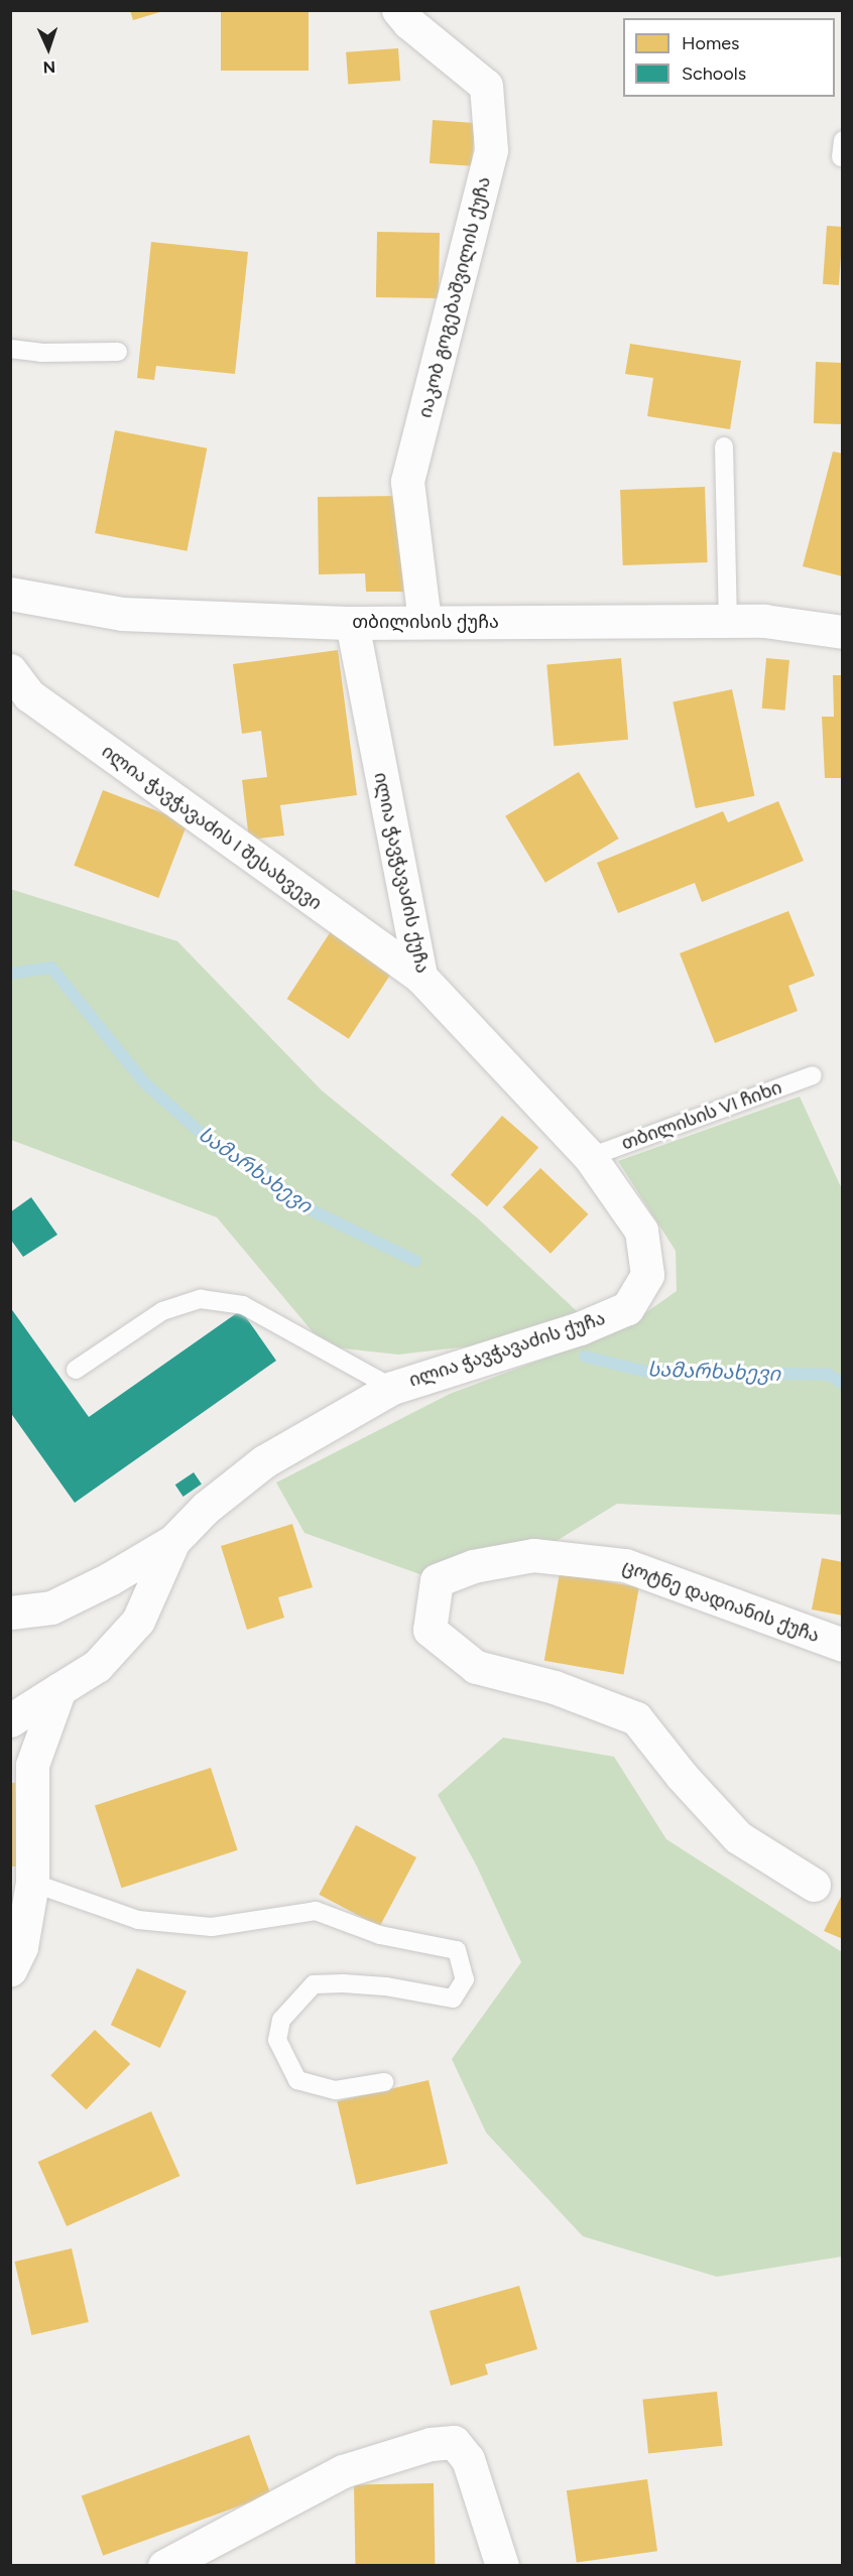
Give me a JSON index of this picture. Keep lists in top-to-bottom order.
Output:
{
  "streets": {
    "street": [
      "იაკობ გოგებაშვილის ქუჩა",
      "თბილისის ქუჩა",
      "ილია ჭავჭავაძის I შესახვევი",
      "ილია ჭავჭავაძის ქუჩა",
      "ცოტნე დადიანის ქუჩა"
    ],
    "lane": ["თბილისის VI ჩიხი"]
  },
  "crossings": [
    ["იაკობ გოგებაშვილის ქუჩა", "თბილისის ქუჩა"],
    ["თბილისის ქუჩა", "ილია ჭავჭავაძის ქუჩა"],
    ["ილია ჭავჭავაძის I შესახვევი", "ილია ჭავჭავაძის ქუჩა"],
    ["ილია ჭავჭავაძის ქუჩა", "თბილისის VI ჩიხი"]
  ],
  "water": ["სამარხახევი"],
  "legend": ["Homes", "Schools"],
  "north": "bottom"
}
